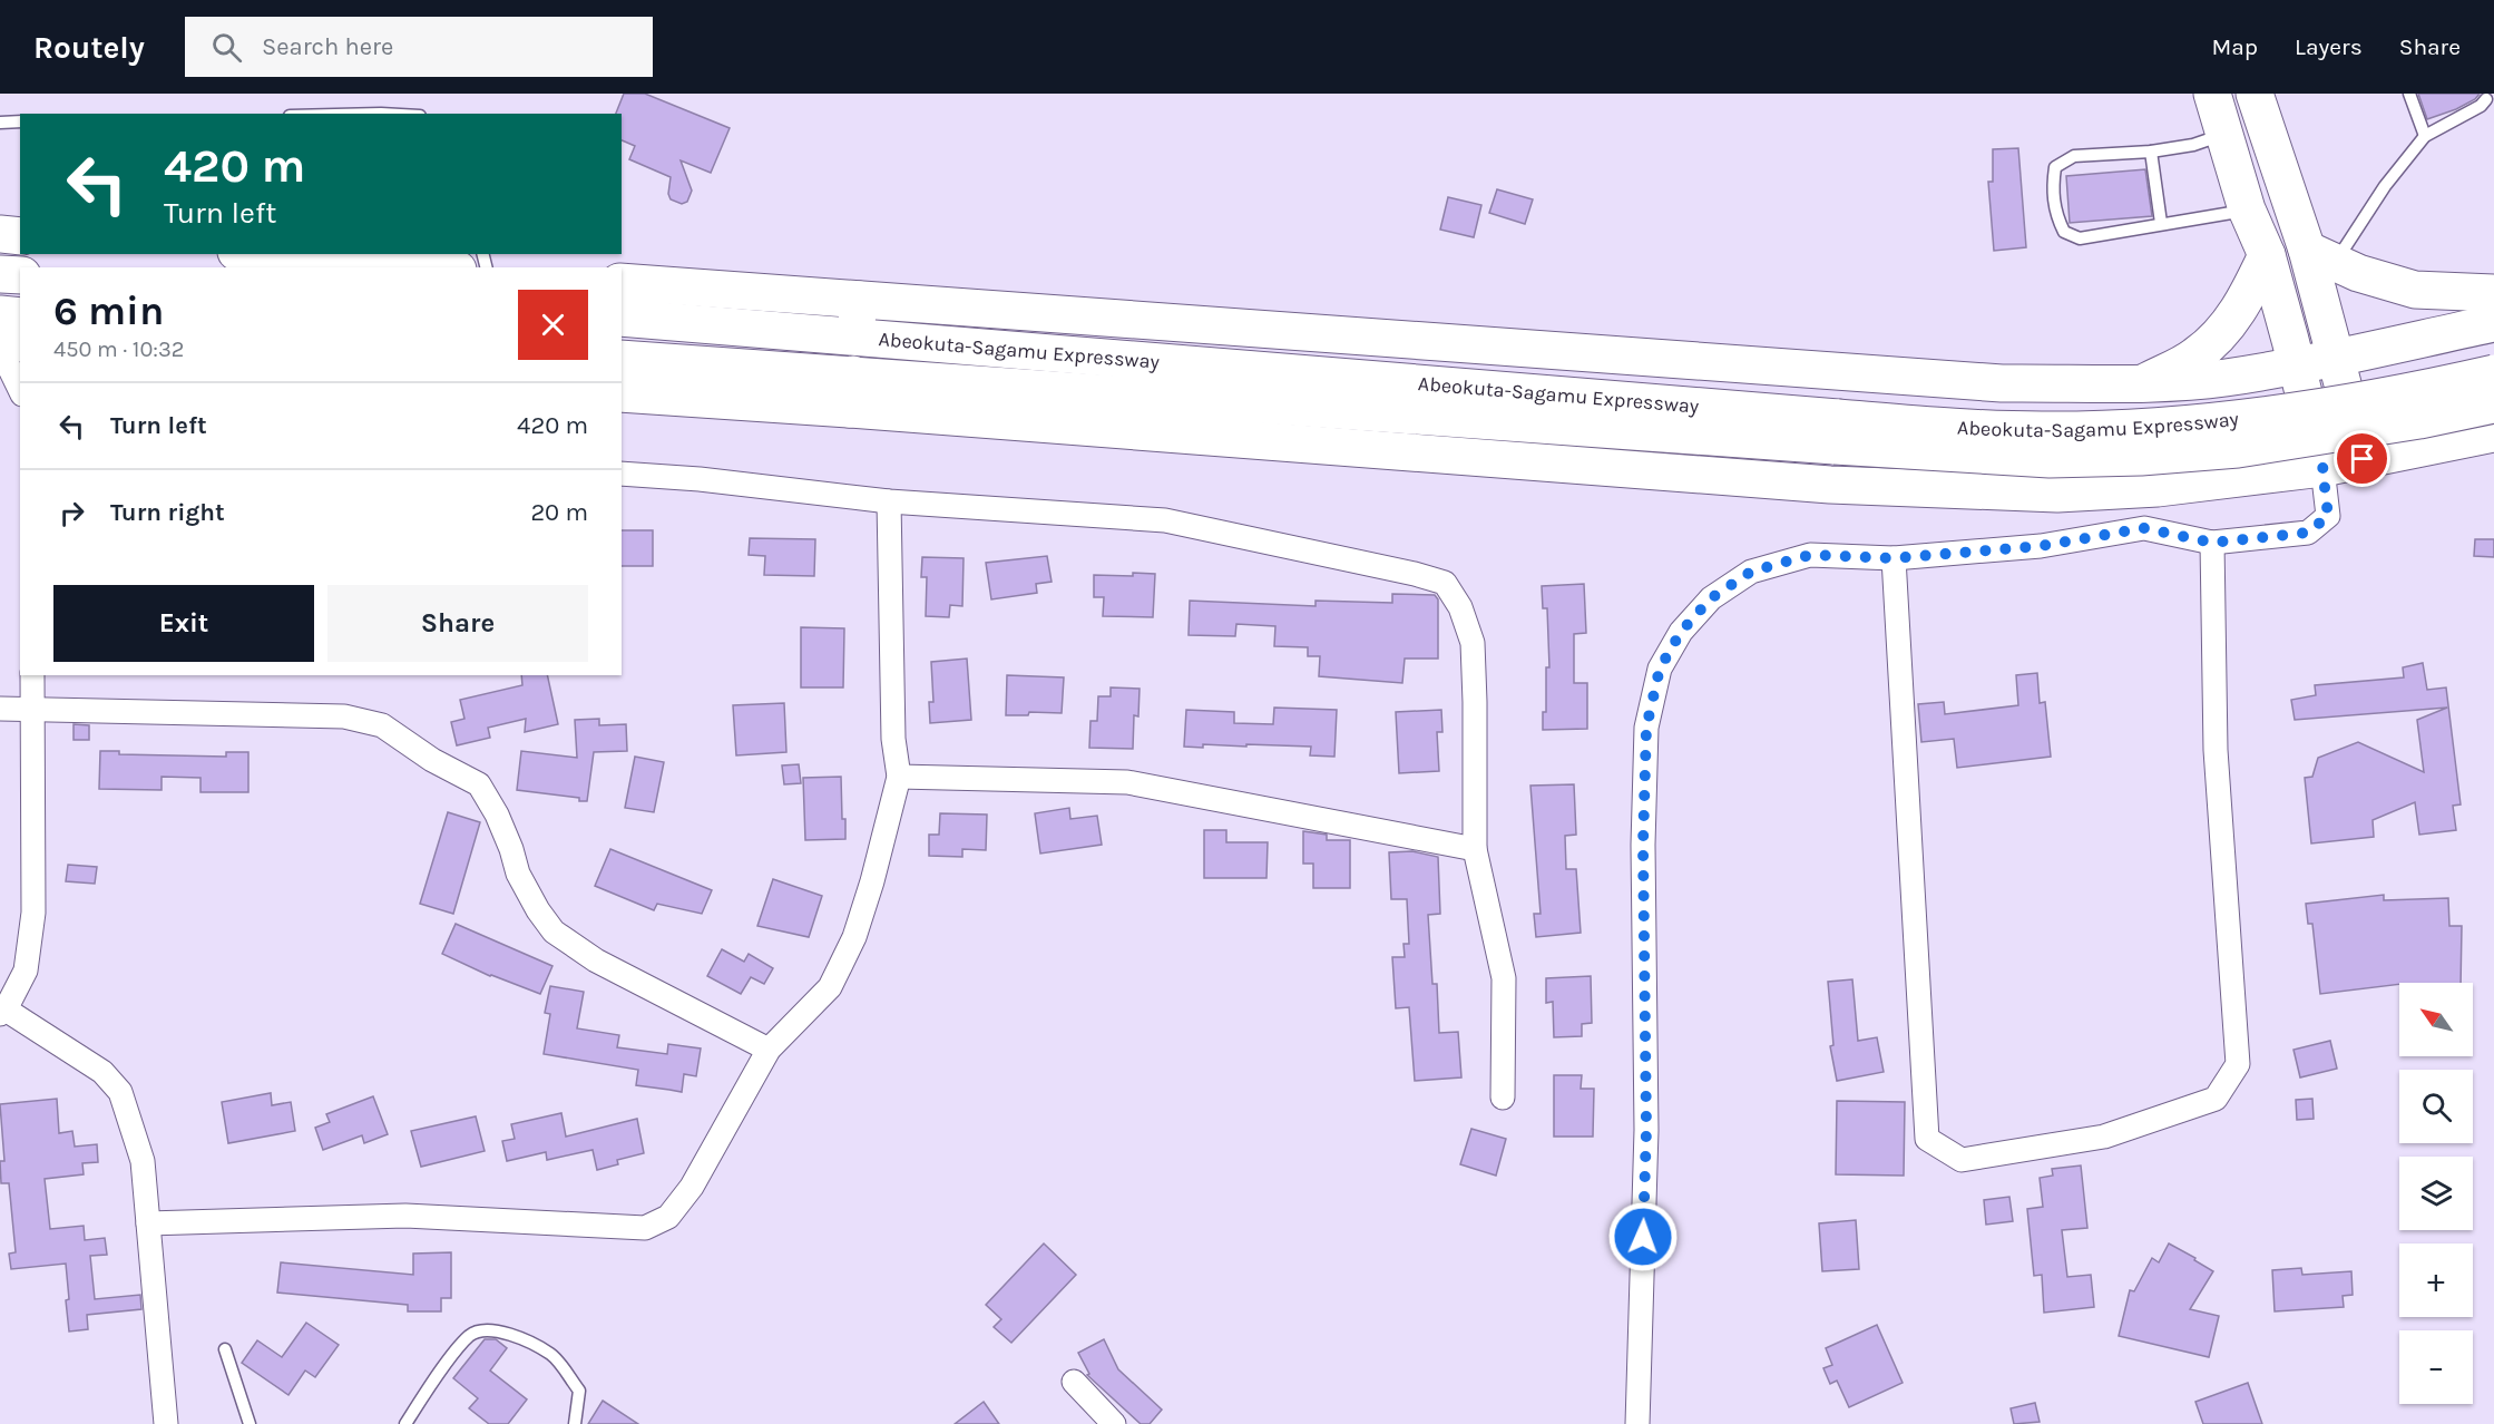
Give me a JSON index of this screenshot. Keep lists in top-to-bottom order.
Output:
{
  "streets": {
    "main road": ["Abeokuta-Sagamu Expressway"]
  },
  "north": "top left",
  "page": {
    "header": "Routely",
    "search": "Search here",
    "nav": ["Map", "Layers", "Share"],
    "turn": ["420 m", "Turn left"],
    "heading": ["6 min", "450 m · 10:32"],
    "list": [
      {
        "name": "Turn left",
        "value": "420 m"
      },
      {
        "name": "Turn right",
        "value": "20 m"
      }
    ],
    "buttons": ["Exit", "Share"],
    "map_buttons": ["+", "−"]
  }
}
